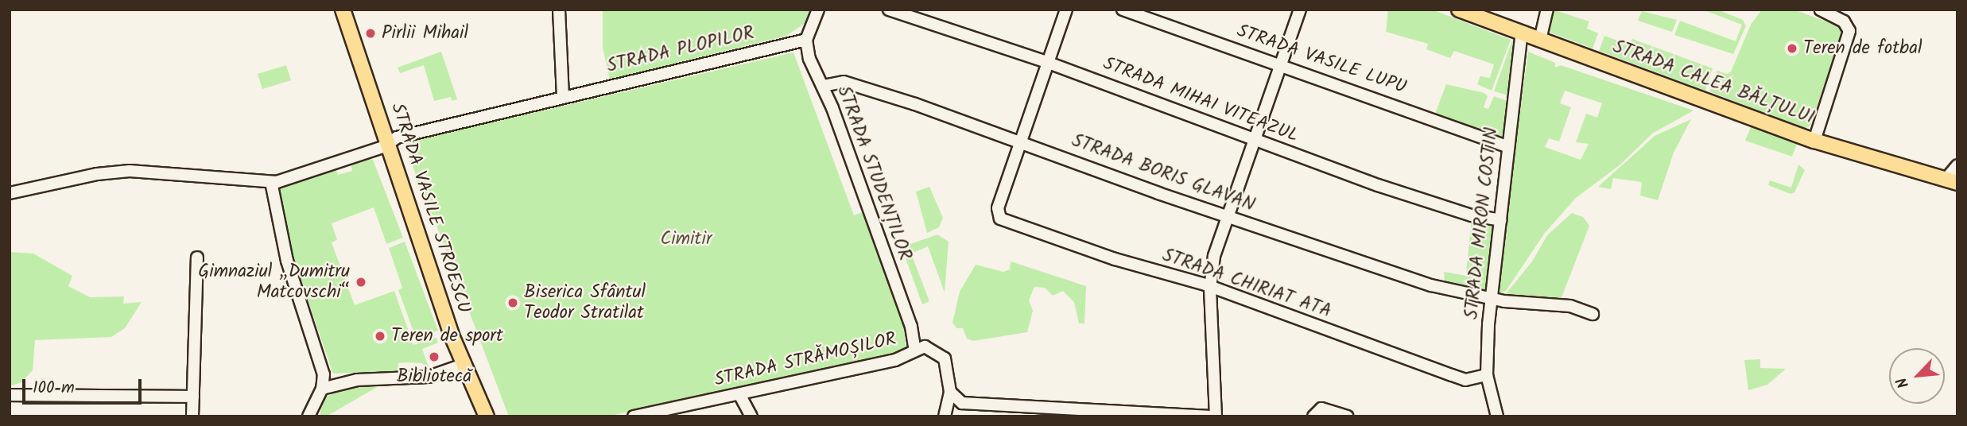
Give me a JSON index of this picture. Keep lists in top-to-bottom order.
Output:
{
  "streets": {
    "main road": ["STRADA CALEA BĂLȚULUI", "STRADA VASILE STROESCU"],
    "street": [
      "STRADA PLOPILOR",
      "STRADA VASILE LUPU",
      "STRADA MIHAI VITEAZUL",
      "STRADA STUDENȚILOR",
      "STRADA BORIS GLAVAN",
      "STRADA MIRON COSTIN",
      "STRADA CHIRIAT ATA",
      "STRADA STRĂMOȘILOR"
    ]
  },
  "crossings": [
    ["STRADA PLOPILOR", "STRADA STUDENȚILOR"],
    ["STRADA PLOPILOR", "STRADA VASILE STROESCU"],
    ["STRADA VASILE LUPU", "STRADA MIRON COSTIN"],
    ["STRADA CALEA BĂLȚULUI", "STRADA MIRON COSTIN"],
    ["STRADA MIHAI VITEAZUL", "STRADA MIRON COSTIN"],
    ["STRADA STUDENȚILOR", "STRADA BORIS GLAVAN"],
    ["STRADA STUDENȚILOR", "STRADA STRĂMOȘILOR"],
    ["STRADA BORIS GLAVAN", "STRADA MIRON COSTIN"],
    ["STRADA BORIS GLAVAN", "STRADA CHIRIAT ATA"],
    ["STRADA MIRON COSTIN", "STRADA CHIRIAT ATA"]
  ],
  "parks": ["Cimitir"],
  "places": [
    "Pirlii Mihail",
    "Teren de fotbal",
    "Gimnaziul „Dumitru Matcovschi“",
    "Biserica Sfântul Teodor Stratilat",
    "Teren de sport",
    "Bibliotecă"
  ],
  "scale_bar": "100 m",
  "north": "bottom left"
}
